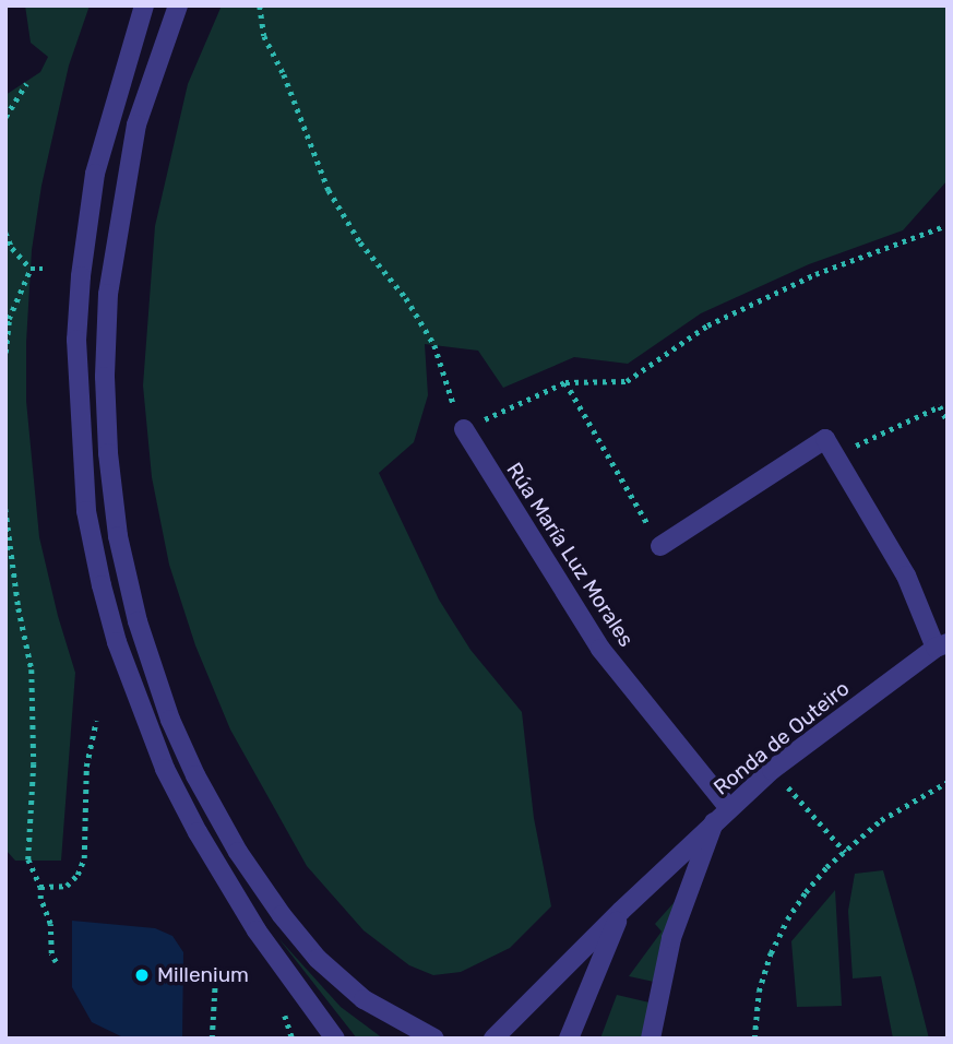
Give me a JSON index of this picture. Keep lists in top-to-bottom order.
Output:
{
  "streets": {
    "street": ["Rúa María Luz Morales", "Ronda de Outeiro"]
  },
  "crossings": [
    ["Rúa María Luz Morales", "Ronda de Outeiro"]
  ],
  "places": ["Millenium"]
}
